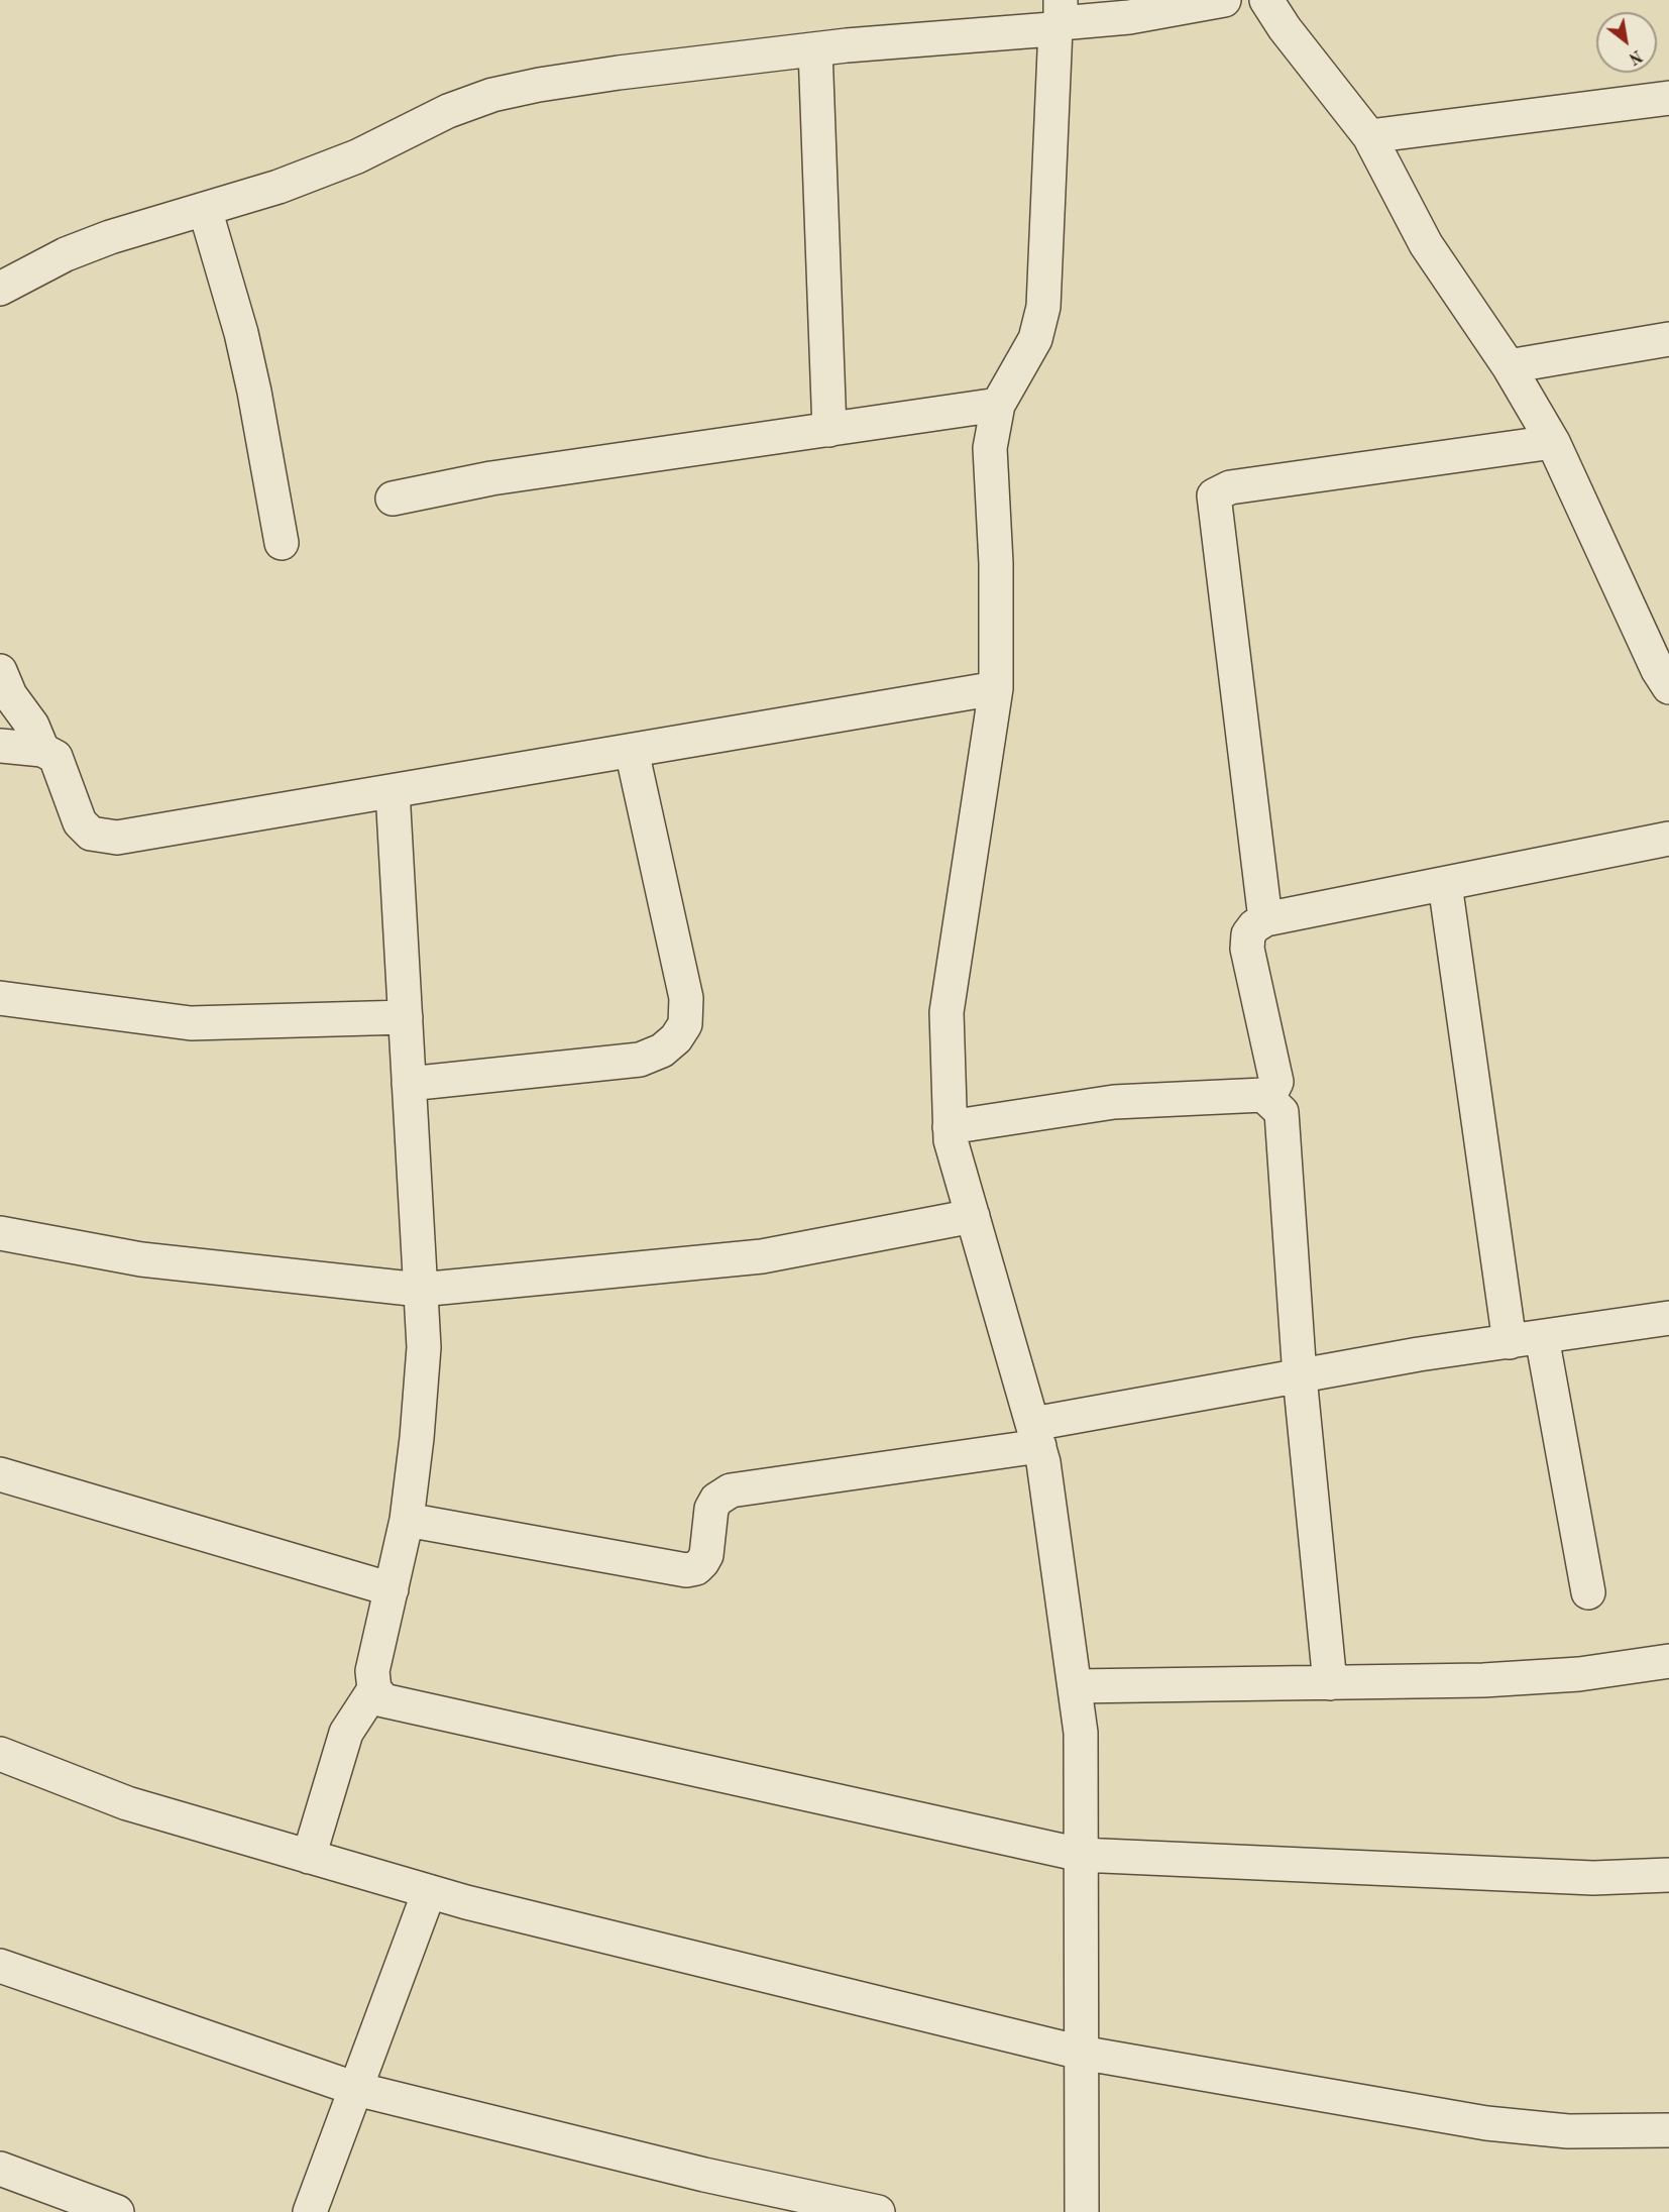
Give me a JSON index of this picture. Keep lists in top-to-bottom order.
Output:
{
  "north": "bottom right"
}
